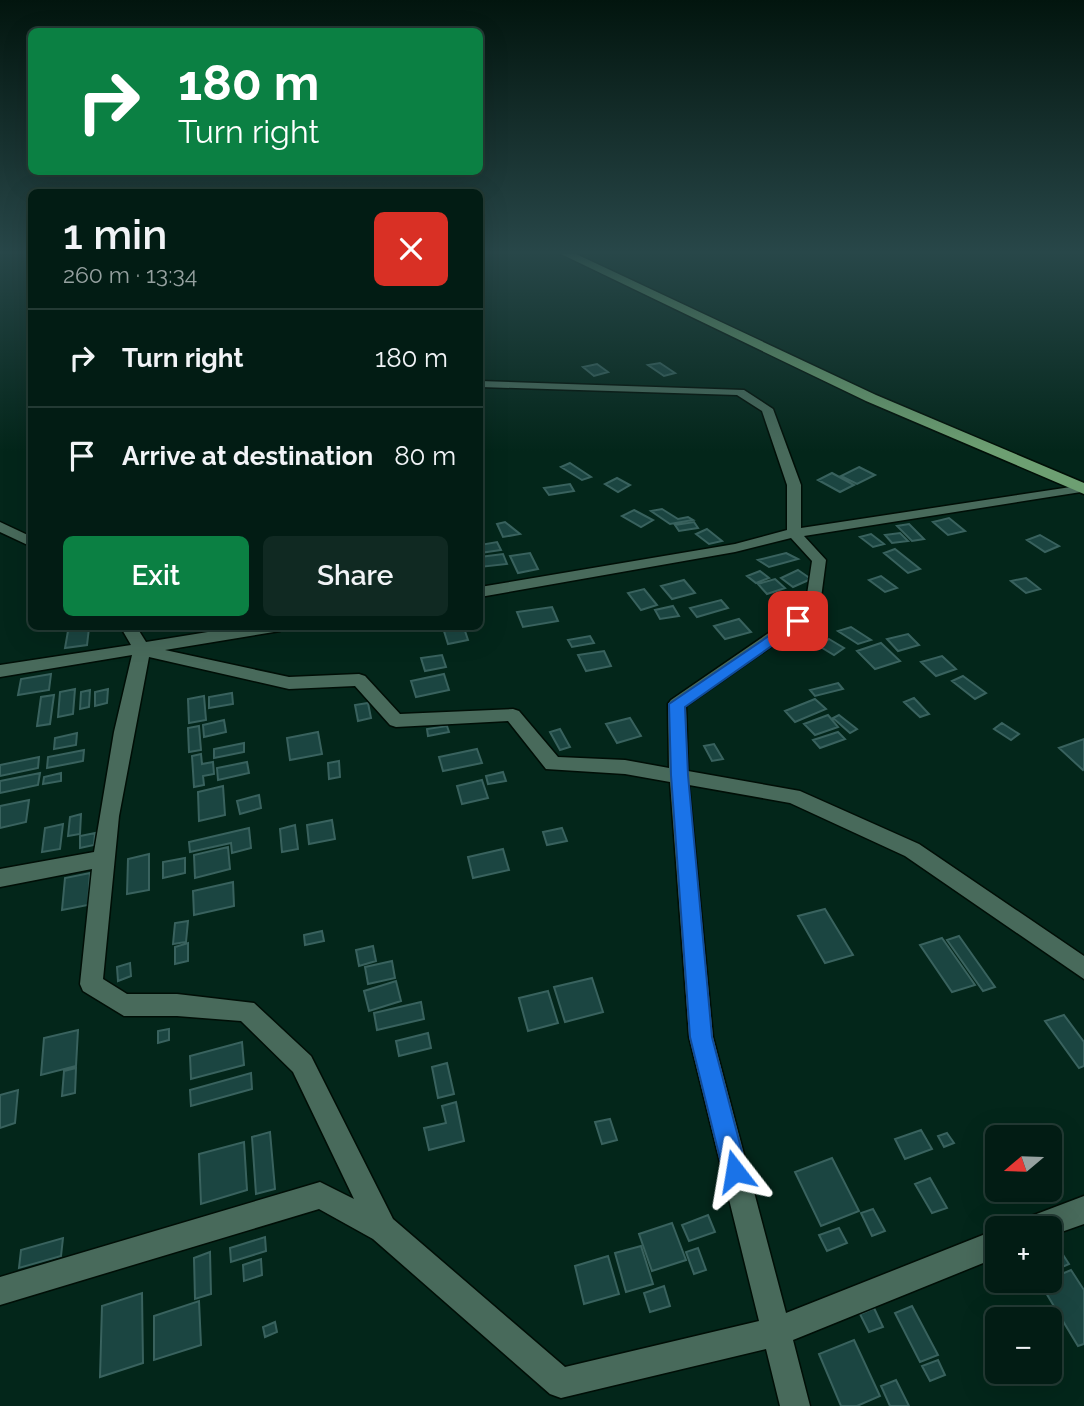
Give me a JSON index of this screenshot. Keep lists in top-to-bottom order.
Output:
{
  "north": "left",
  "page": {
    "turn": ["180 m", "Turn right"],
    "heading": ["1 min", "260 m · 13:34"],
    "list": [
      {
        "name": "Turn right",
        "value": "180 m"
      },
      {
        "name": "Arrive at destination",
        "value": "80 m"
      }
    ],
    "buttons": ["Exit", "Share"],
    "map_buttons": ["+", "−"]
  }
}
